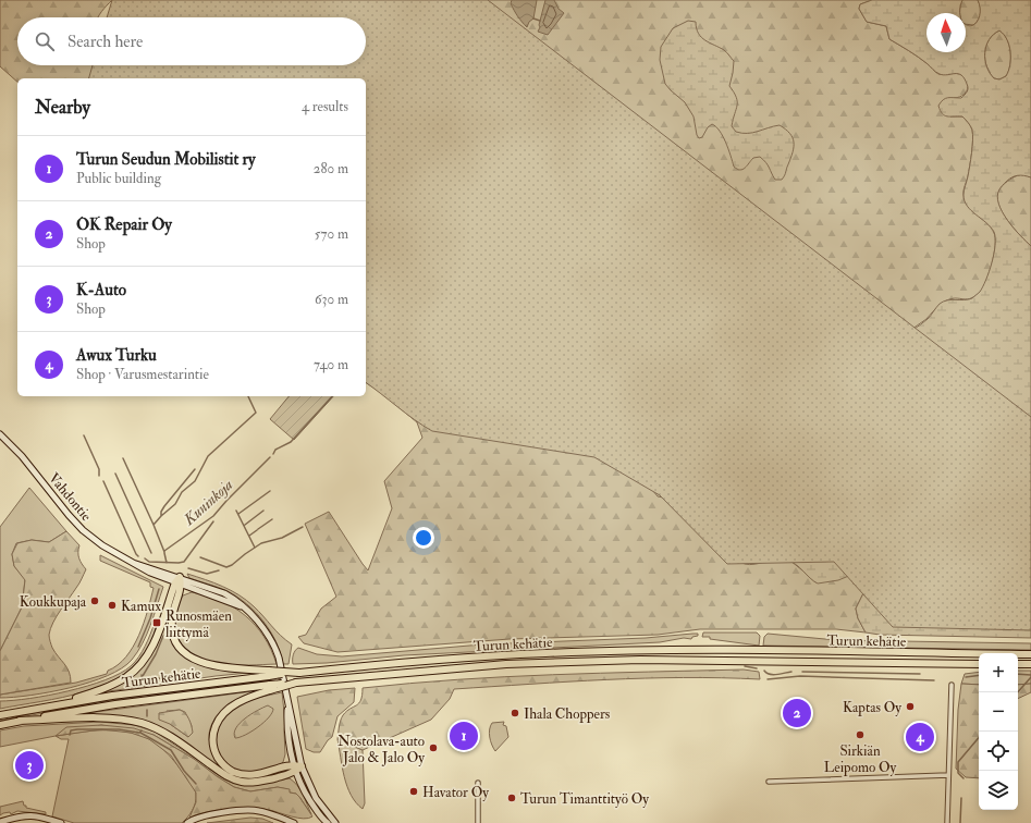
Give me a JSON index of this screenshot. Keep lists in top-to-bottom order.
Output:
{
  "streets": {
    "highway": ["Turun kehätie"],
    "street": ["Vahdontie"]
  },
  "water": ["Kuninkoja"],
  "places": {
    "other": [
      "Koukkupaja",
      "Kamux",
      "Kaptas Oy",
      "Ihala Choppers",
      "Sirkiän Leipomo Oy",
      "Nostolava-auto Jalo & Jalo Oy",
      "Havator Oy",
      "Turun Timanttityö Oy"
    ],
    "transit": ["Runosmäen liittymä"]
  },
  "north": "top",
  "page": {
    "search": "Search here",
    "heading": ["Nearby", "4 results"],
    "list": [
      {
        "mark": "1",
        "name": "Turun Seudun Mobilistit ry",
        "note": "Public building",
        "value": "280 m"
      },
      {
        "mark": "2",
        "name": "OK Repair Oy",
        "note": "Shop",
        "value": "570 m"
      },
      {
        "mark": "3",
        "name": "K-Auto",
        "note": "Shop",
        "value": "630 m"
      },
      {
        "mark": "4",
        "name": "Awux Turku",
        "note": "Shop · Varusmestarintie",
        "value": "740 m"
      }
    ],
    "map_buttons": ["+", "−"],
    "pins": [
      "2",
      "1",
      "4",
      "3"
    ]
  }
}
